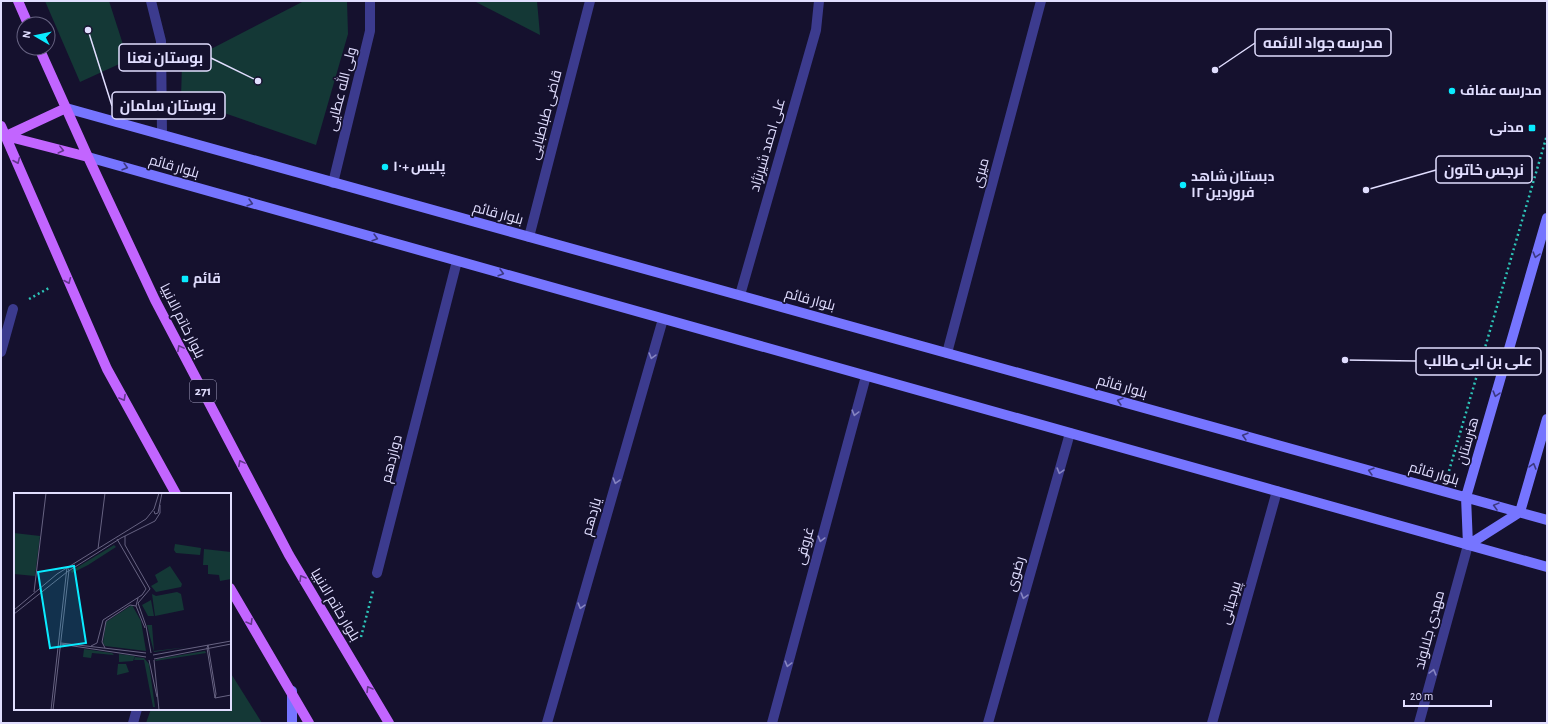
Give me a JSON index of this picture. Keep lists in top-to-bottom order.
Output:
{
  "streets": {
    "main road": [
      "بلوار قائم",
      "بلوار خاتم الانبیا",
      "271",
      "هنرستان"
    ],
    "street": [
      "ولی الله عطایی",
      "قاضی طباطبایی",
      "علی احمد شیرنژاد",
      "میری",
      "دوازدهم",
      "یازدهم",
      "غروقی",
      "رضوی",
      "پیرحیاتی",
      "مهدی جلالوند"
    ]
  },
  "crossings": [
    ["ولی الله عطایی", "بلوار قائم"],
    ["قاضی طباطبایی", "بلوار قائم"],
    ["علی احمد شیرنژاد", "بلوار قائم"],
    ["بلوار قائم", "میری"],
    ["بلوار قائم", "بلوار خاتم الانبیا"],
    ["بلوار قائم", "هنرستان"],
    ["بلوار قائم", "دوازدهم"],
    ["بلوار قائم", "یازدهم"],
    ["بلوار قائم", "غروقی"],
    ["بلوار قائم", "رضوی"],
    ["بلوار قائم", "پیرحیاتی"],
    ["بلوار قائم", "مهدی جلالوند"],
    ["هنرستان", "مهدی جلالوند"]
  ],
  "one_way": [
    "یازدهم",
    "غروقی",
    "رضوی",
    "مهدی جلالوند"
  ],
  "places": {
    "other": [
      "بوستان سلمان",
      "مدرسه جواد الائمه",
      "بوستان نعنا",
      "مدرسه عفاف",
      "پلیس +۱۰",
      "دبستان شاهد ۱۲ فروردین",
      "نرجس خاتون",
      "علی بن ابی طالب"
    ],
    "transit": ["مدنی", "قائم"]
  },
  "scale_bar": "20 m",
  "north": "left"
}
